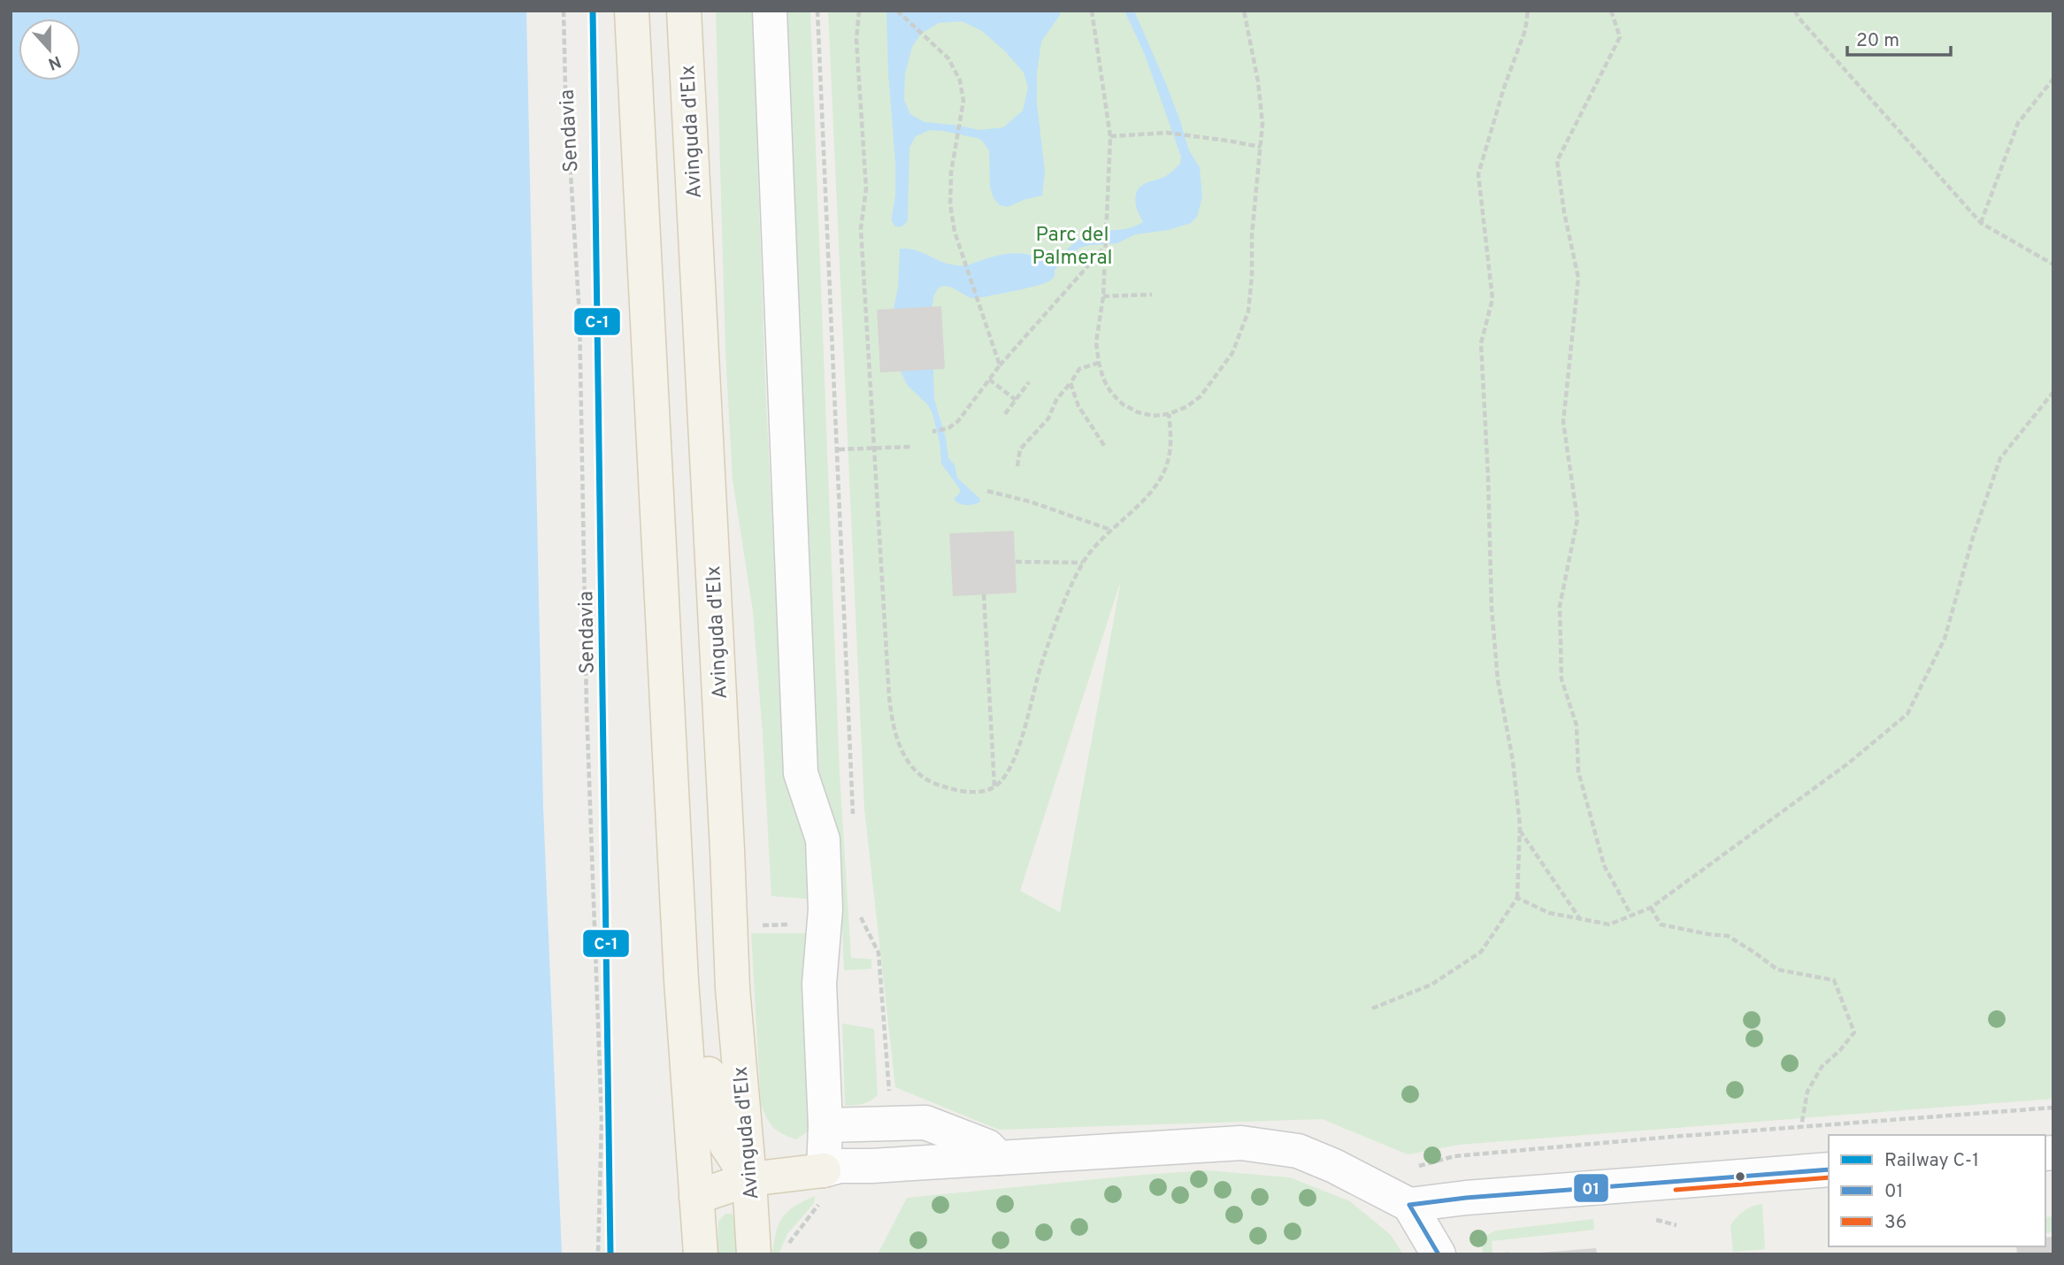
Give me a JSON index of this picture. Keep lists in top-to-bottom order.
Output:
{
  "streets": {
    "main road": ["Avinguda d'Elx"],
    "path": ["Sendavia"]
  },
  "parks": ["Parc del Palmeral"],
  "lines": ["rail line C-1", "transit line 01", "transit line 36"],
  "legend": ["Railway C-1", "01", "36"],
  "scale_bar": "20 m",
  "north": "bottom"
}
